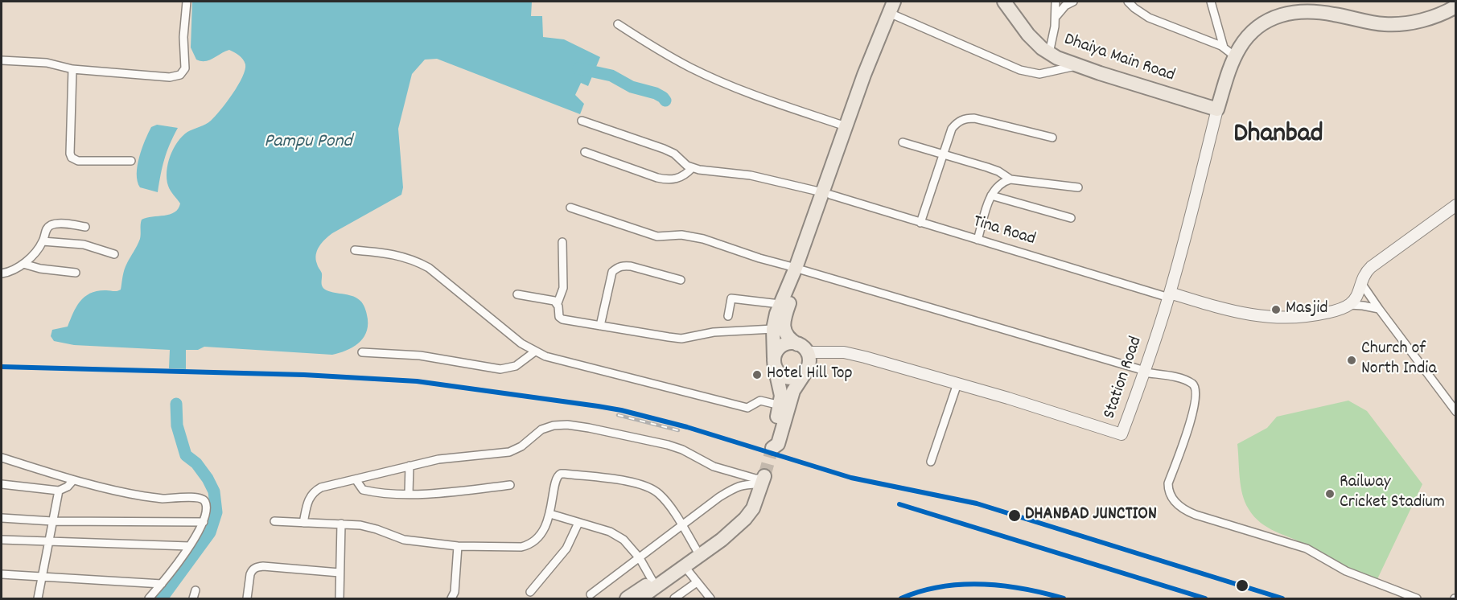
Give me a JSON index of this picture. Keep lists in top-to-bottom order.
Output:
{
  "streets": {
    "highway": ["Dhaiya Main Road"],
    "street": ["Tina Road", "Station Road"]
  },
  "crossings": [
    ["Dhaiya Main Road", "Station Road"],
    ["Tina Road", "Station Road"]
  ],
  "districts": ["Dhanbad"],
  "water": ["Pampu Pond"],
  "places": [
    "Masjid",
    "Church of North India",
    "Hotel Hill Top",
    "Railway Cricket Stadium",
    "DHANBAD JUNCTION"
  ]
}
